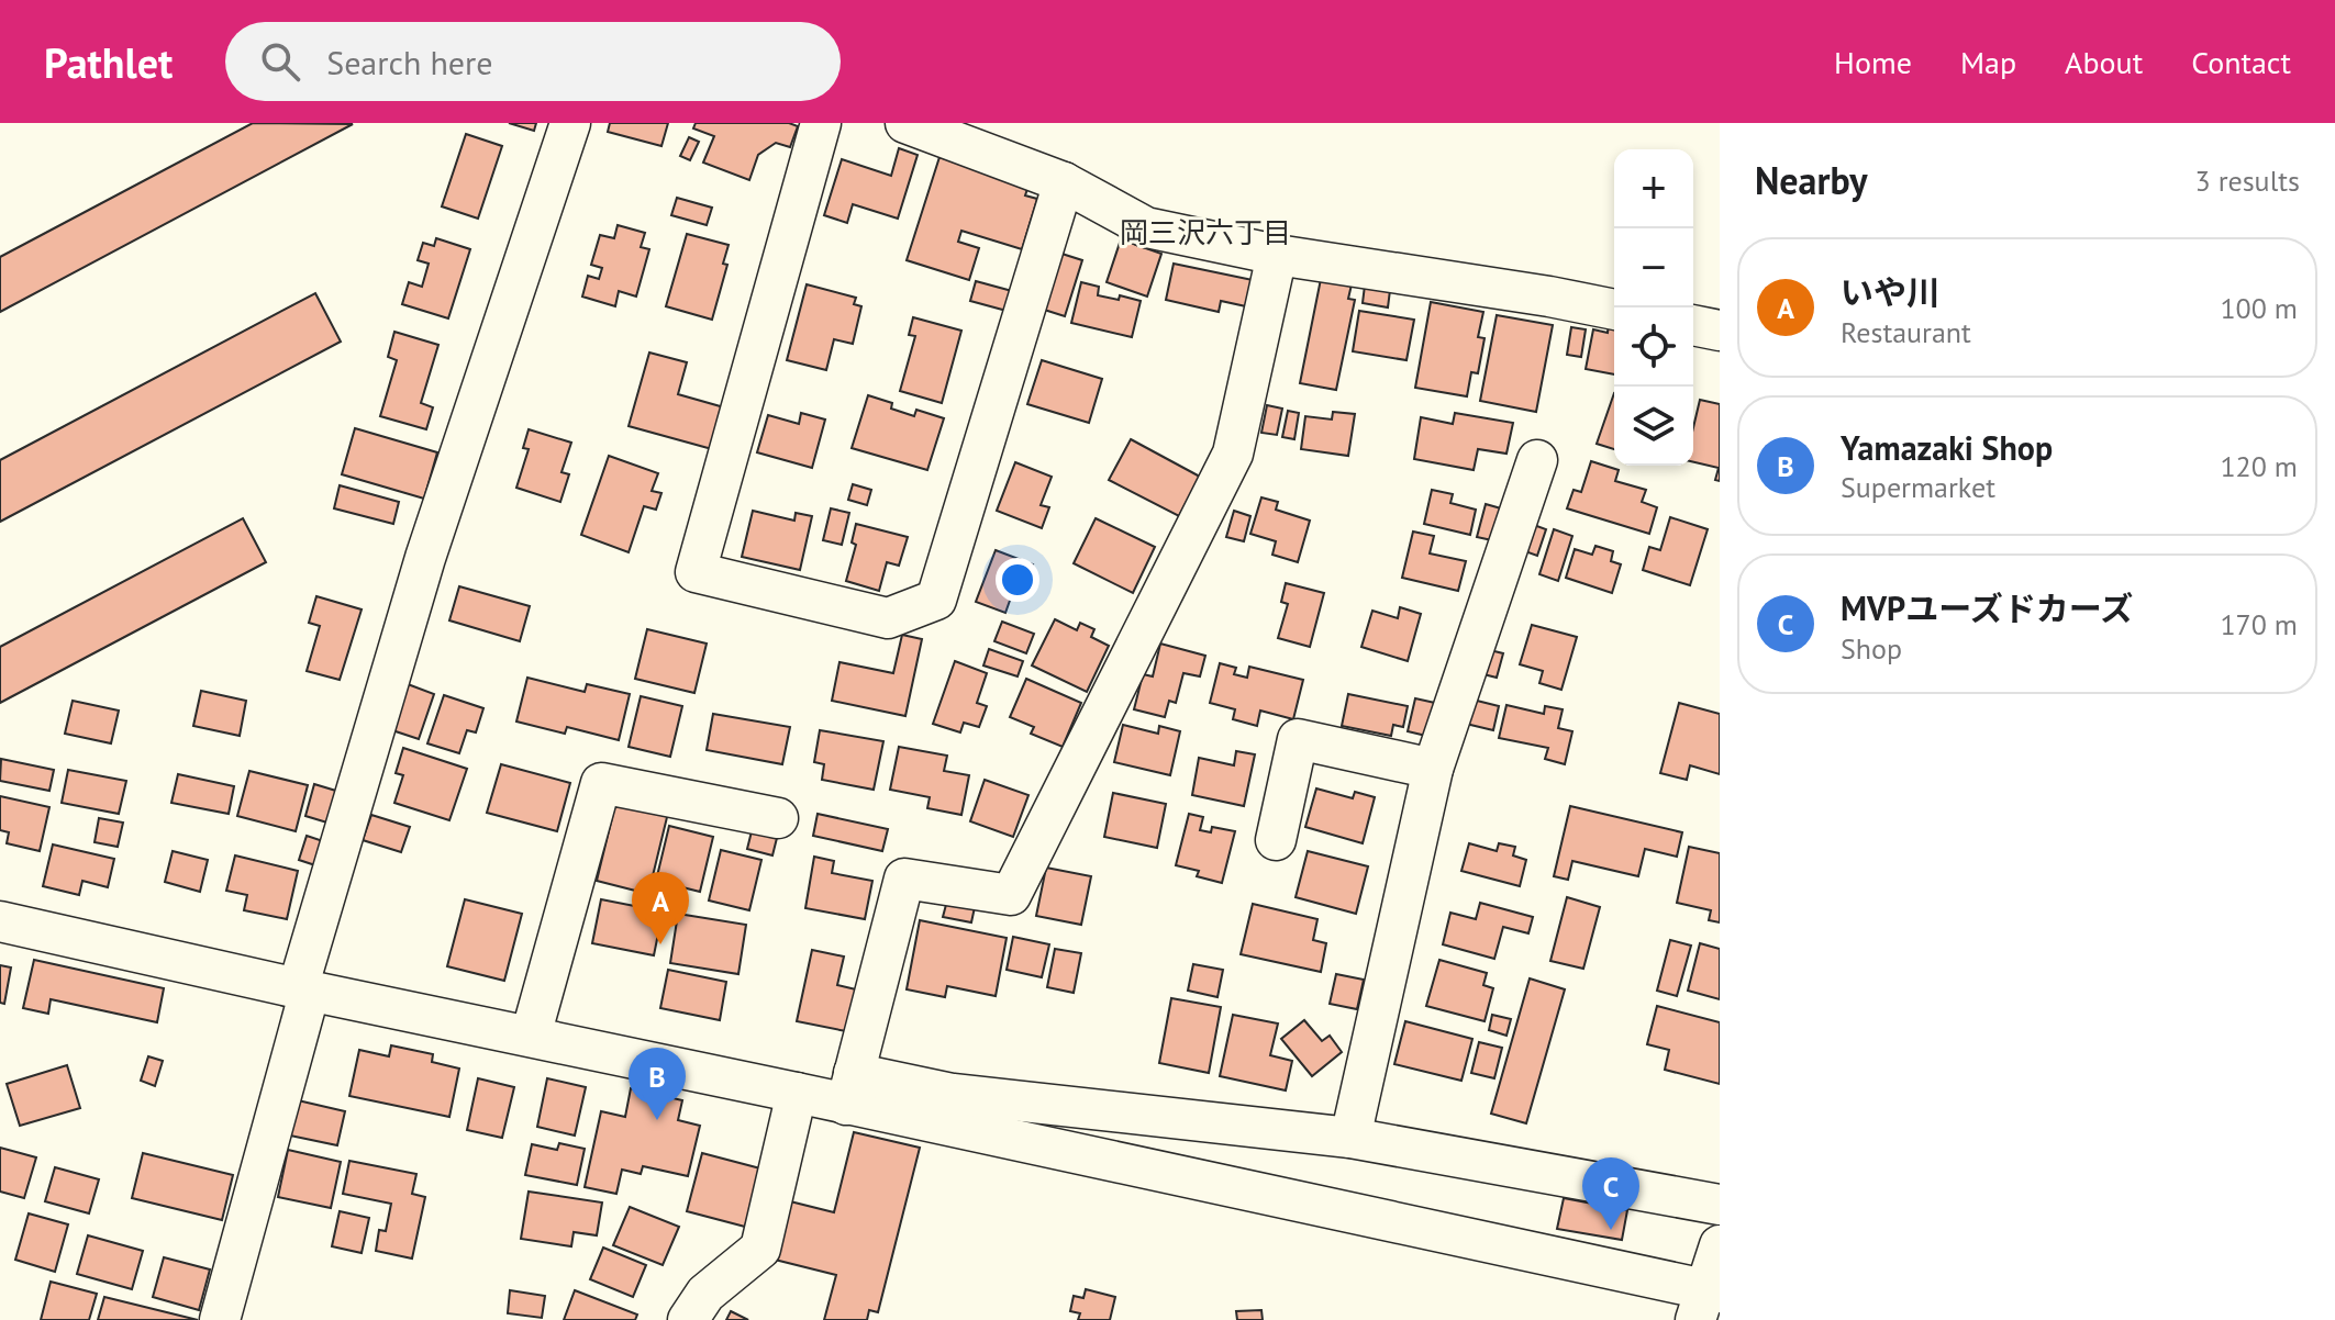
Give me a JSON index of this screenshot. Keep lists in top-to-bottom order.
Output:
{
  "districts": ["岡三沢六丁目"],
  "page": {
    "header": "Pathlet",
    "search": "Search here",
    "nav": [
      "Home",
      "Map",
      "About",
      "Contact"
    ],
    "heading": ["Nearby", "3 results"],
    "map_buttons": ["+", "−"],
    "list": [
      {
        "mark": "A",
        "name": "いや川",
        "note": "Restaurant",
        "value": "100 m"
      },
      {
        "mark": "B",
        "name": "Yamazaki Shop",
        "note": "Supermarket",
        "value": "120 m"
      },
      {
        "mark": "C",
        "name": "MVPユーズドカーズ",
        "note": "Shop",
        "value": "170 m"
      }
    ],
    "pins": ["A", "B", "C"]
  }
}
